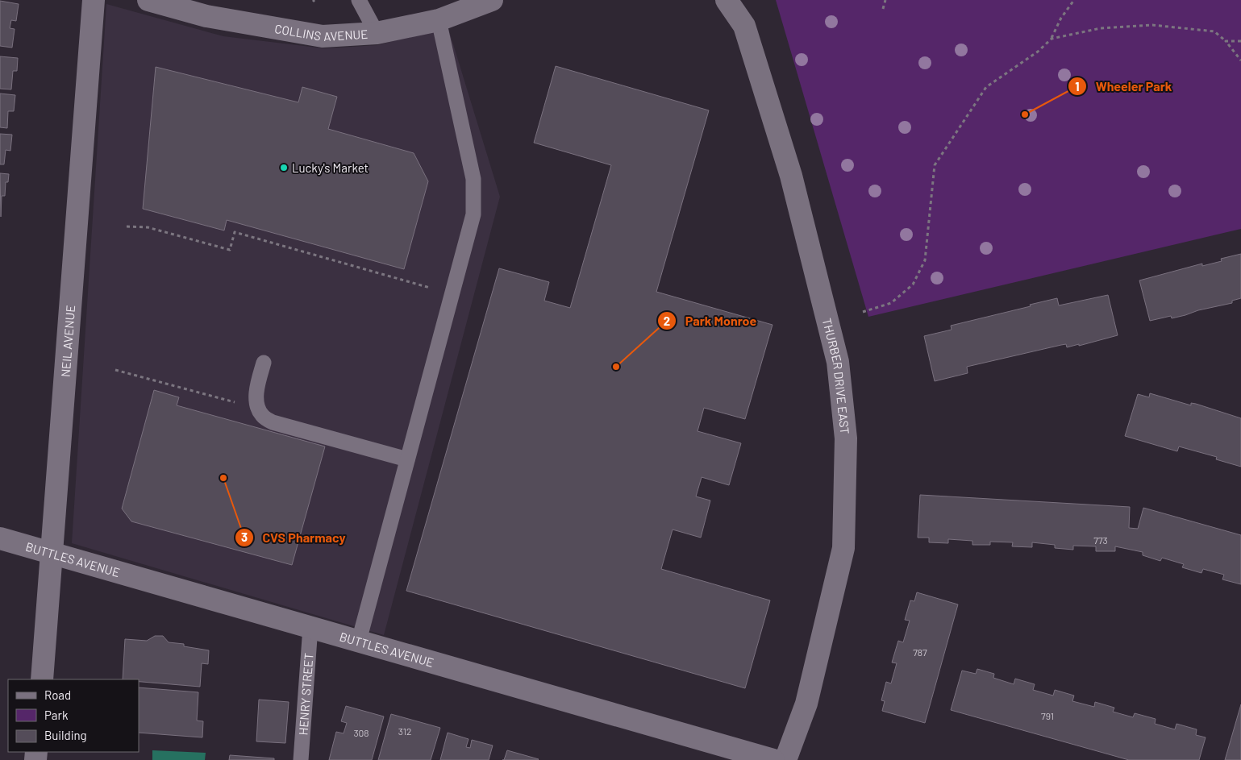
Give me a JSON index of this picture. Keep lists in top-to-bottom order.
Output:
{
  "streets": {
    "street": [
      "COLLINS AVENUE",
      "NEIL AVENUE",
      "THURBER DRIVE EAST",
      "BUTTLES AVENUE"
    ],
    "lane": ["HENRY STREET"]
  },
  "crossings": [
    ["NEIL AVENUE", "BUTTLES AVENUE"],
    ["BUTTLES AVENUE", "HENRY STREET"]
  ],
  "places": [
    "Wheeler Park",
    "Lucky's Market",
    "Park Monroe",
    "CVS Pharmacy"
  ],
  "house_numbers": [
    "773",
    "787",
    "791",
    "312",
    "308"
  ],
  "legend": ["Road", "Park", "Building"]
}
